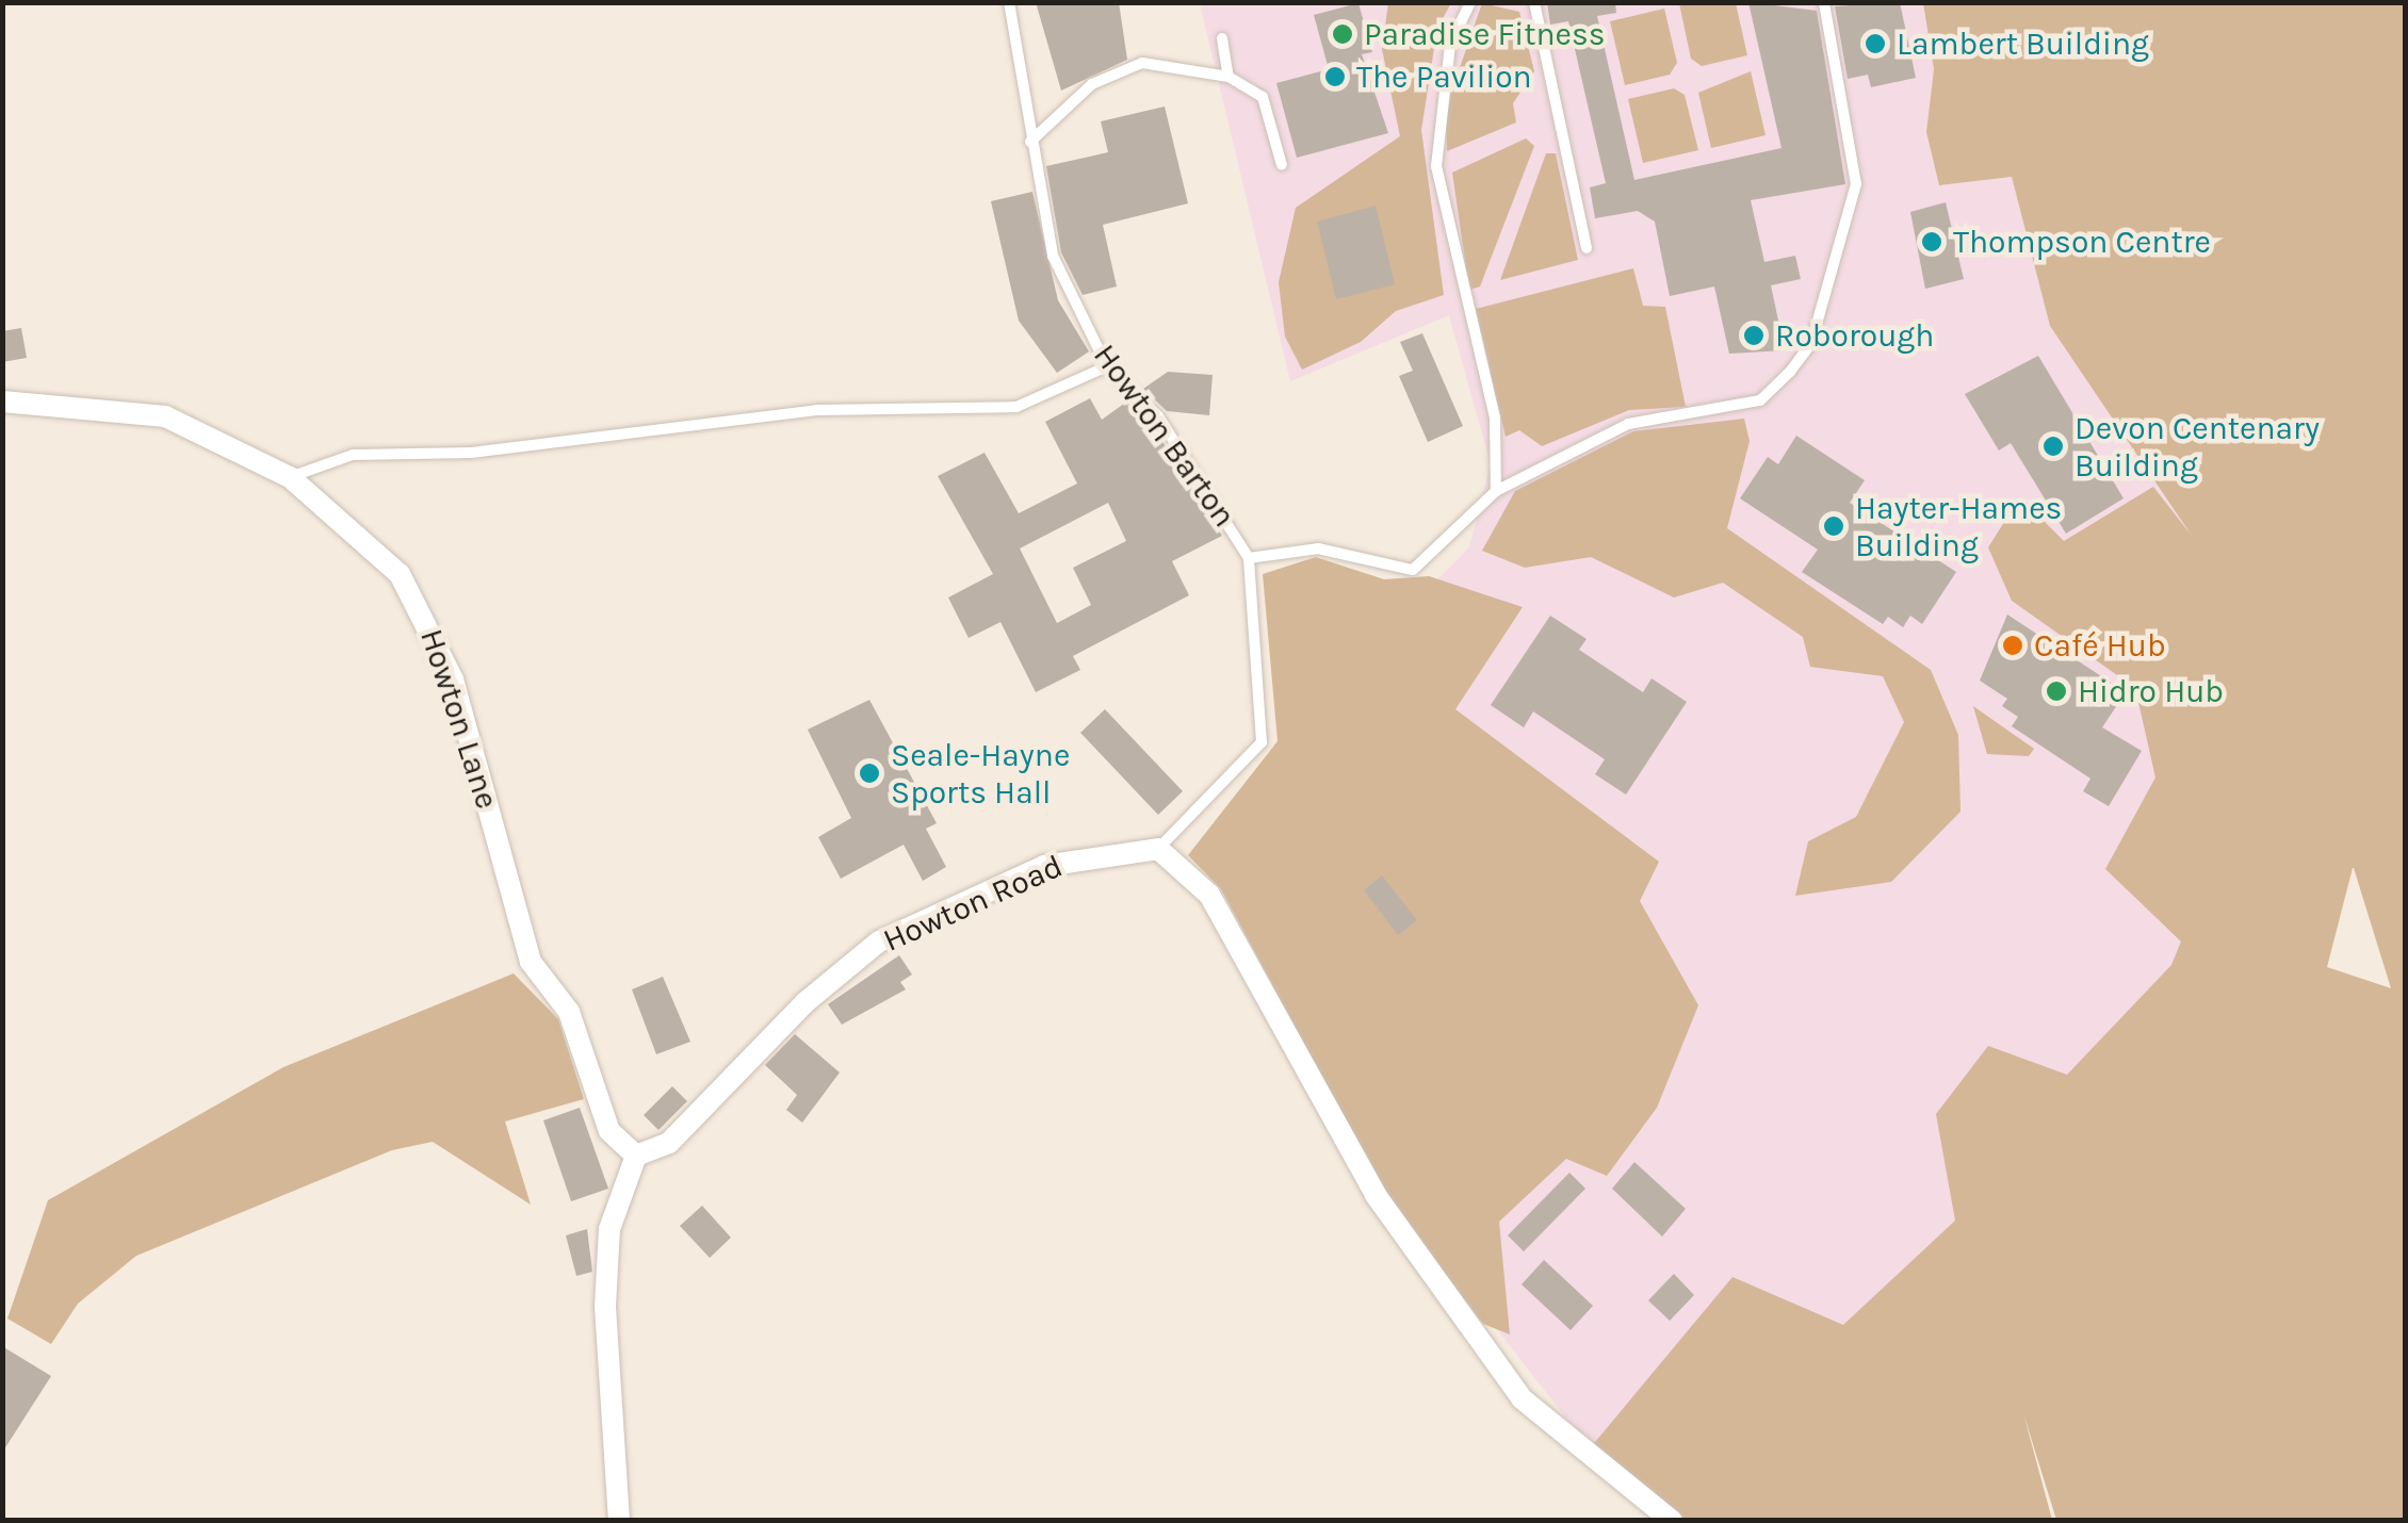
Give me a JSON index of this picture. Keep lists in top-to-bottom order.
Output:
{
  "streets": {
    "street": ["Howton Lane", "Howton Road"],
    "lane": ["Howton Barton"]
  },
  "crossings": [
    ["Howton Lane", "Howton Road"]
  ],
  "places": [
    "Paradise Fitness",
    "Lambert Building",
    "The Pavilion",
    "Thompson Centre",
    "Roborough",
    "Devon Centenary Building",
    "Hayter-Hames Building",
    "Café Hub",
    "Hidro Hub",
    "Seale-Hayne Sports Hall"
  ]
}
